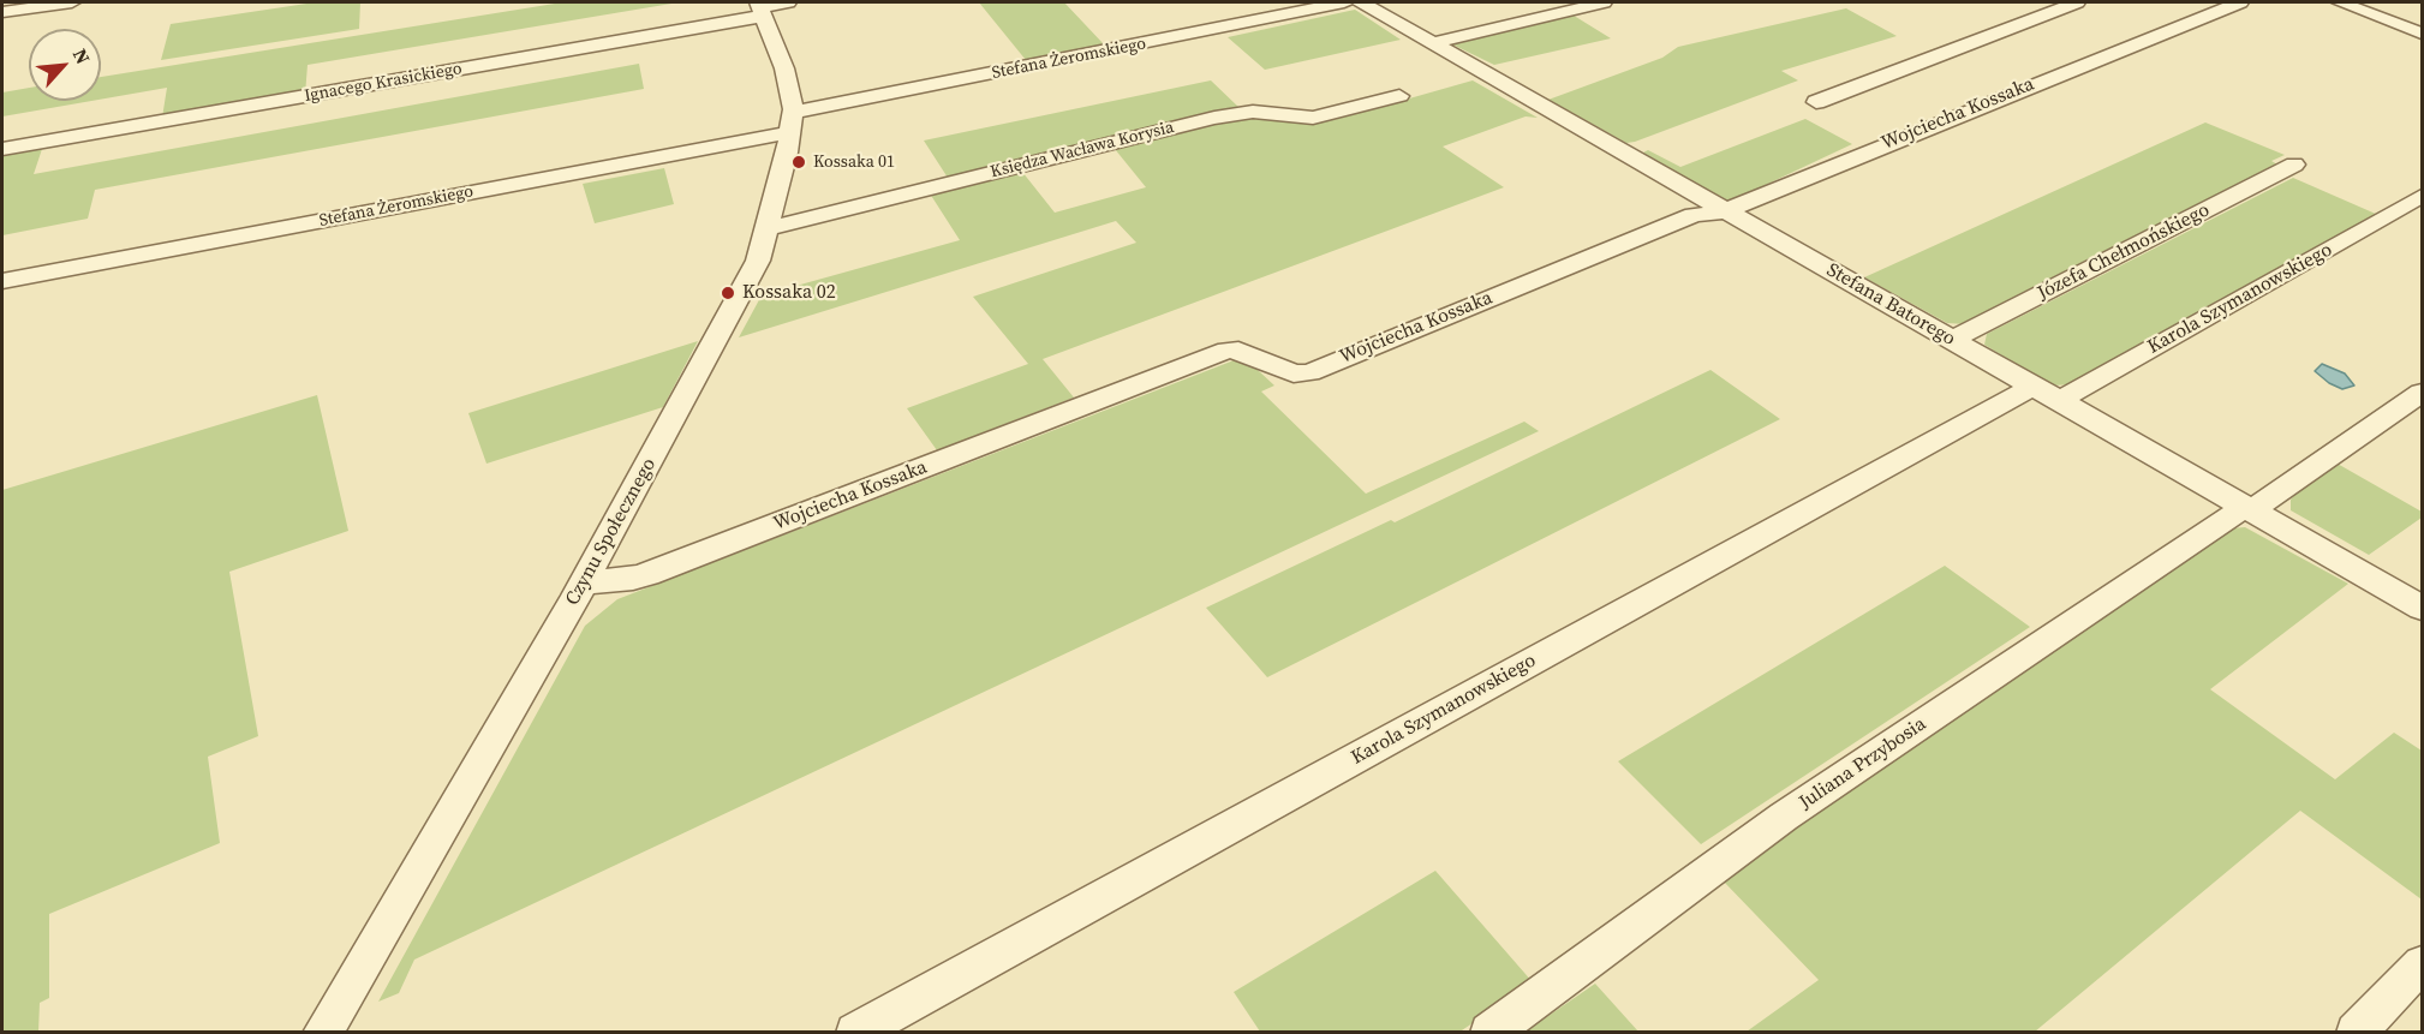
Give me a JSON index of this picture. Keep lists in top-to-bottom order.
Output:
{
  "streets": {
    "street": [
      "Stefana Żeromskiego",
      "Ignacego Krasickiego",
      "Wojciecha Kossaka",
      "Księdza Wacława Korysia",
      "Józefa Chełmońskiego",
      "Karola Szymanowskiego",
      "Stefana Batorego",
      "Czynu Społecznego",
      "Juliana Przybosia"
    ]
  },
  "crossings": [
    ["Stefana Żeromskiego", "Czynu Społecznego"],
    ["Ignacego Krasickiego", "Czynu Społecznego"],
    ["Wojciecha Kossaka", "Stefana Batorego"],
    ["Wojciecha Kossaka", "Czynu Społecznego"],
    ["Księdza Wacława Korysia", "Czynu Społecznego"],
    ["Józefa Chełmońskiego", "Stefana Batorego"],
    ["Karola Szymanowskiego", "Stefana Batorego"],
    ["Stefana Batorego", "Juliana Przybosia"]
  ],
  "places": ["Kossaka 01", "Kossaka 02"],
  "north": "top right"
}
